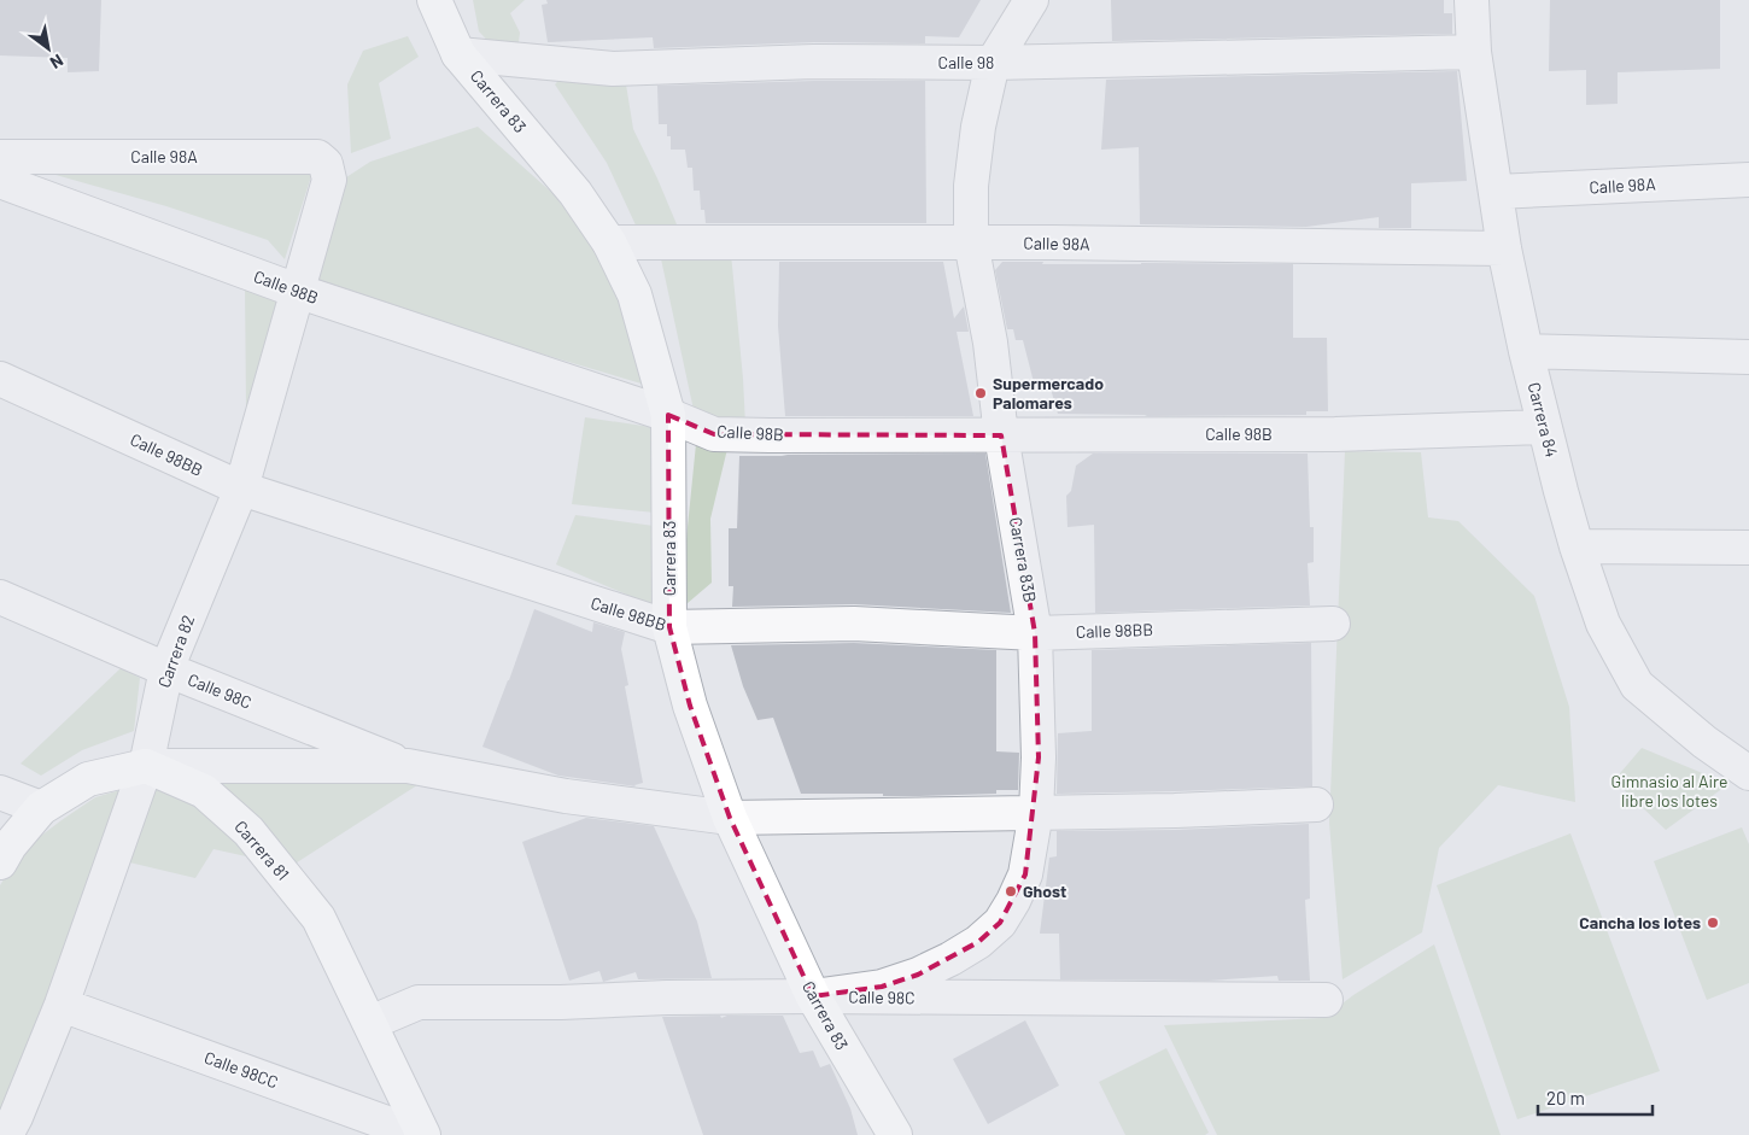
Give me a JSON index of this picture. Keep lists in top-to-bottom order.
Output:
{
  "streets": {
    "street": [
      "Calle 98",
      "Carrera 83",
      "Calle 98A",
      "Calle 98B",
      "Carrera 84",
      "Calle 98BB",
      "Carrera 83B",
      "Carrera 82",
      "Calle 98C",
      "Carrera 81",
      "Calle 98CC"
    ]
  },
  "crossings": [
    ["Calle 98", "Carrera 83"],
    ["Calle 98", "Carrera 84"],
    ["Calle 98", "Carrera 83B"],
    ["Carrera 83", "Calle 98A"],
    ["Carrera 83", "Calle 98B"],
    ["Carrera 83", "Calle 98BB"],
    ["Carrera 83", "Carrera 83B"],
    ["Carrera 83", "Calle 98C"],
    ["Calle 98A", "Carrera 84"],
    ["Calle 98A", "Carrera 83B"],
    ["Calle 98A", "Carrera 82"],
    ["Calle 98B", "Carrera 84"],
    ["Calle 98B", "Carrera 83B"],
    ["Calle 98B", "Carrera 82"],
    ["Calle 98BB", "Carrera 83B"],
    ["Calle 98BB", "Carrera 82"],
    ["Carrera 83B", "Calle 98C"],
    ["Carrera 82", "Calle 98C"],
    ["Carrera 82", "Carrera 81"],
    ["Carrera 82", "Calle 98CC"],
    ["Calle 98C", "Carrera 81"],
    ["Carrera 81", "Calle 98CC"]
  ],
  "parks": ["Gimnasio al Aire libre los lotes"],
  "places": ["Supermercado Palomares", "Ghost", "Cancha los lotes"],
  "scale_bar": "20 m",
  "north": "bottom right"
}
